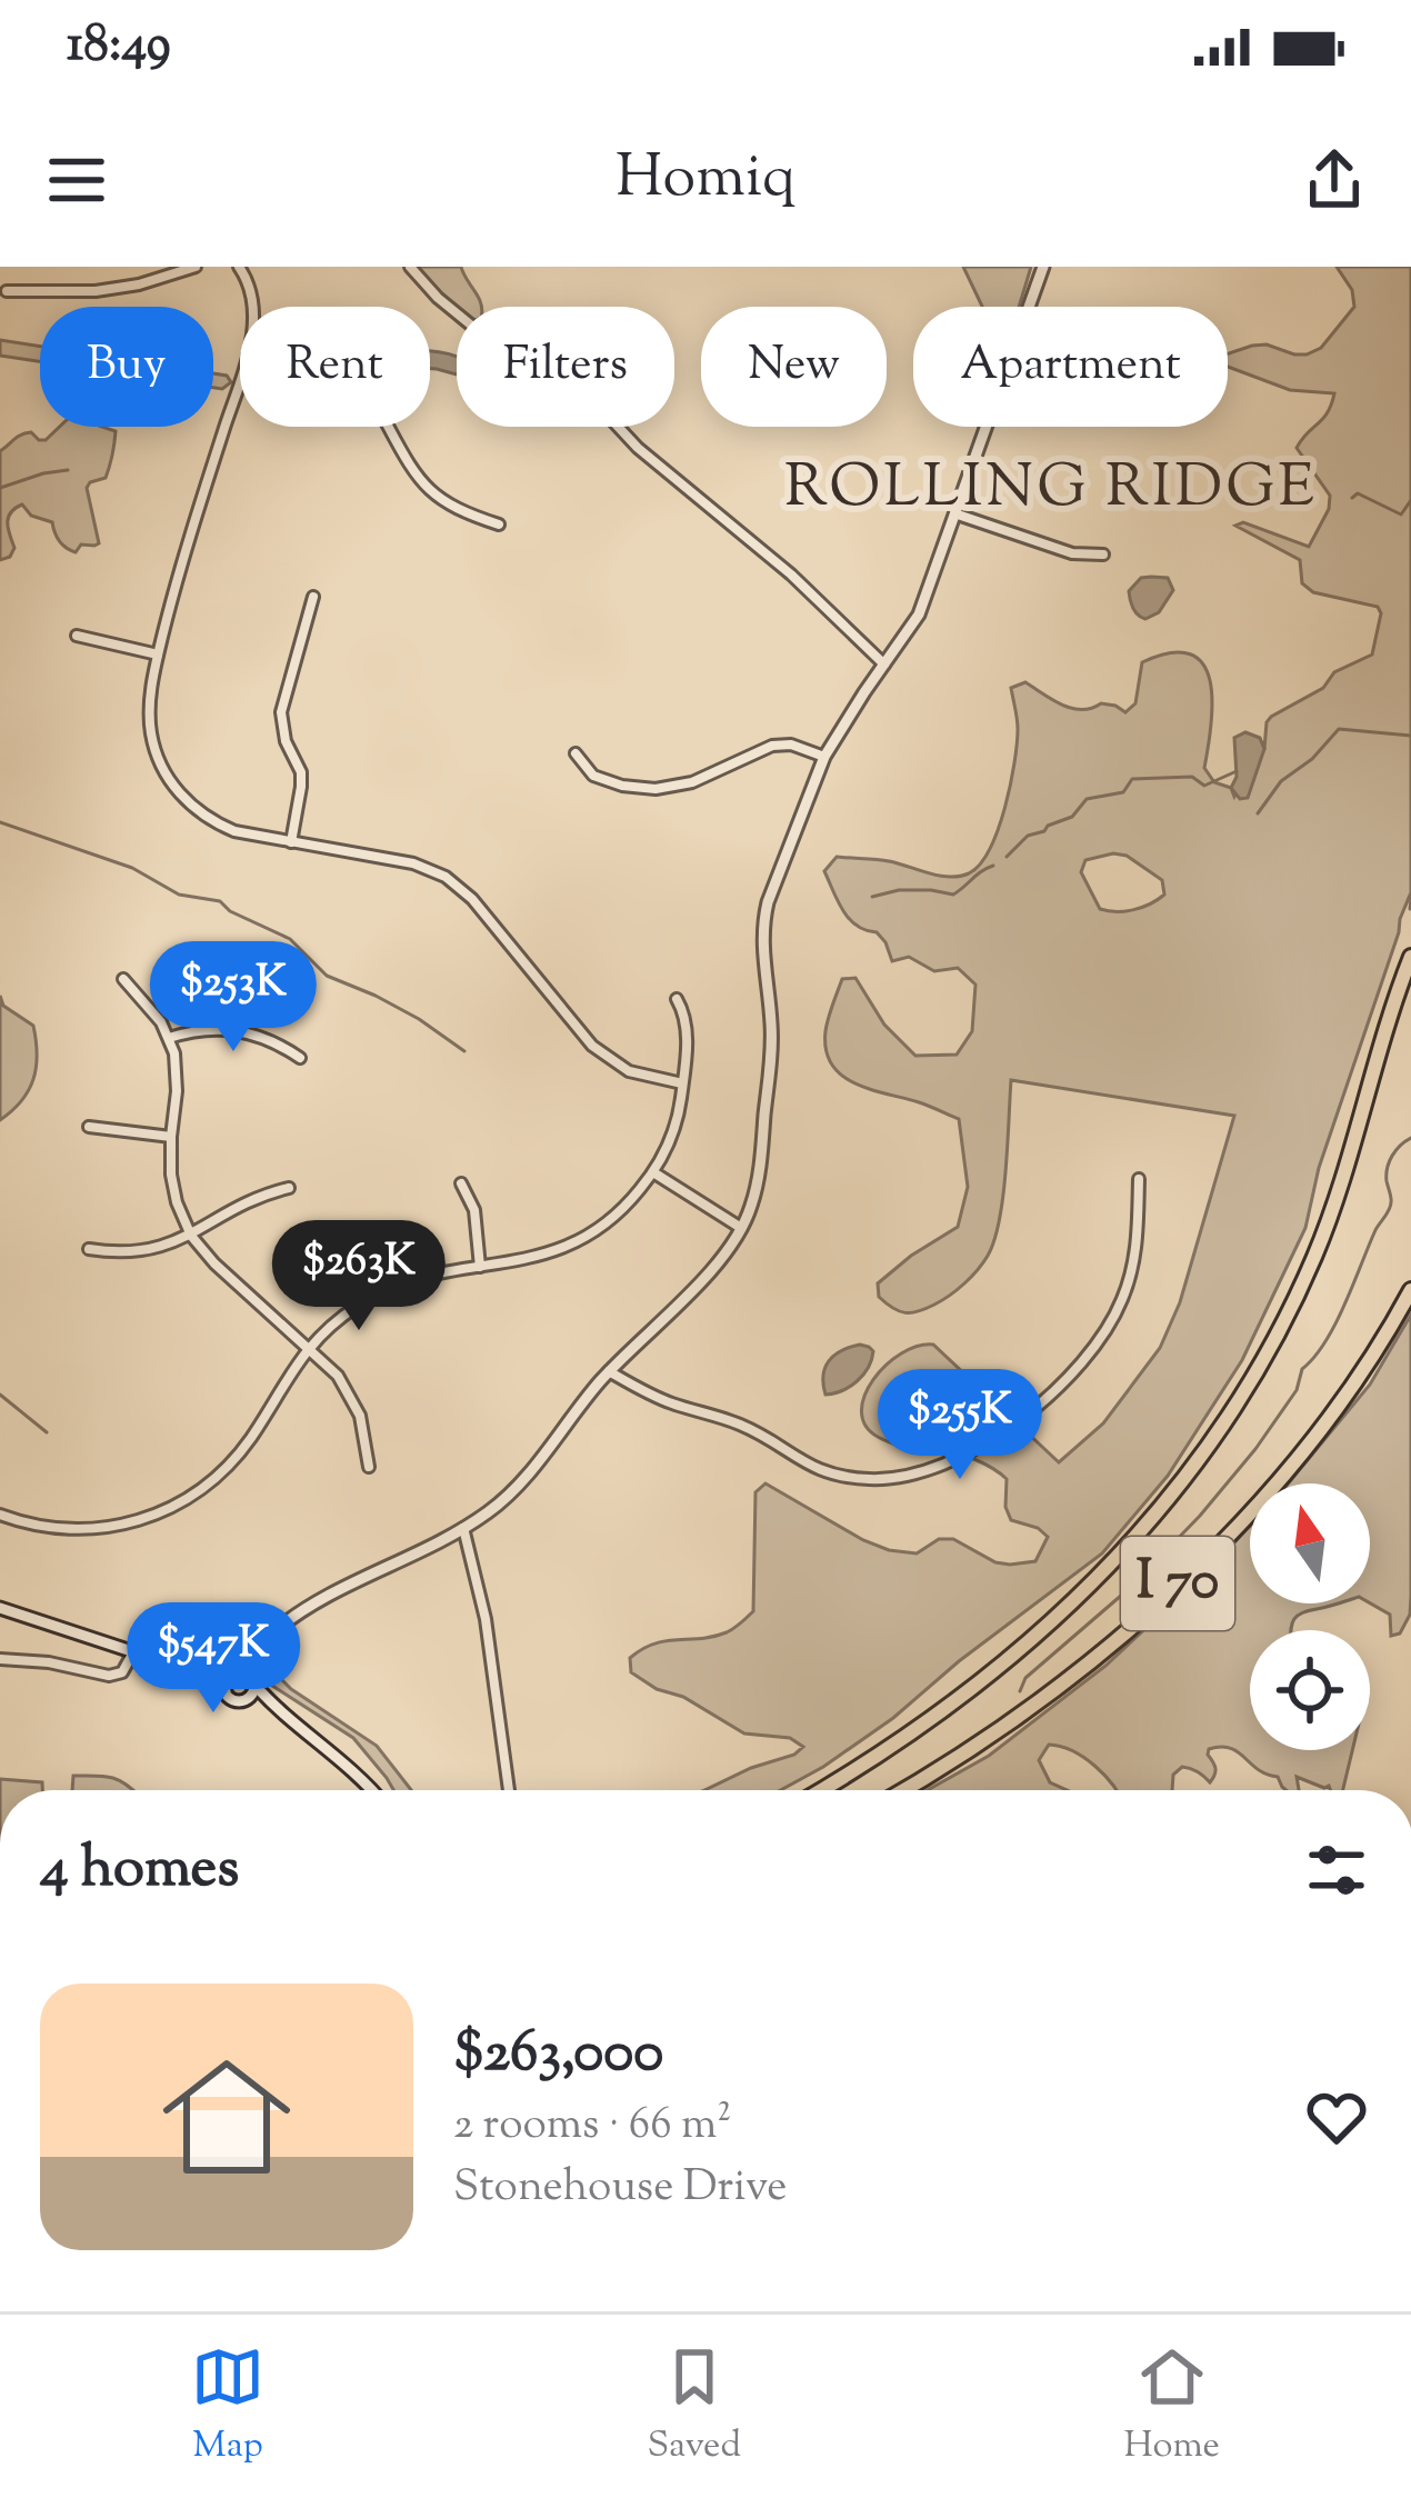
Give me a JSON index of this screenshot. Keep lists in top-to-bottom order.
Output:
{
  "streets": {
    "highway": ["I 70"]
  },
  "districts": ["ROLLING RIDGE"],
  "north": "top",
  "page": {
    "status": "18:49",
    "header": "Homiq",
    "chip": [
      "Buy",
      "Rent",
      "Filters",
      "New",
      "Apartment"
    ],
    "price": [
      "$253K",
      "$263K",
      "$255K",
      "$547K"
    ],
    "heading": "4 homes",
    "list": [
      {
        "name": "$263,000",
        "note": "2 rooms · 66 m² · Stonehouse Drive"
      }
    ],
    "tabs": ["Map", "Saved", "Home"]
  }
}
